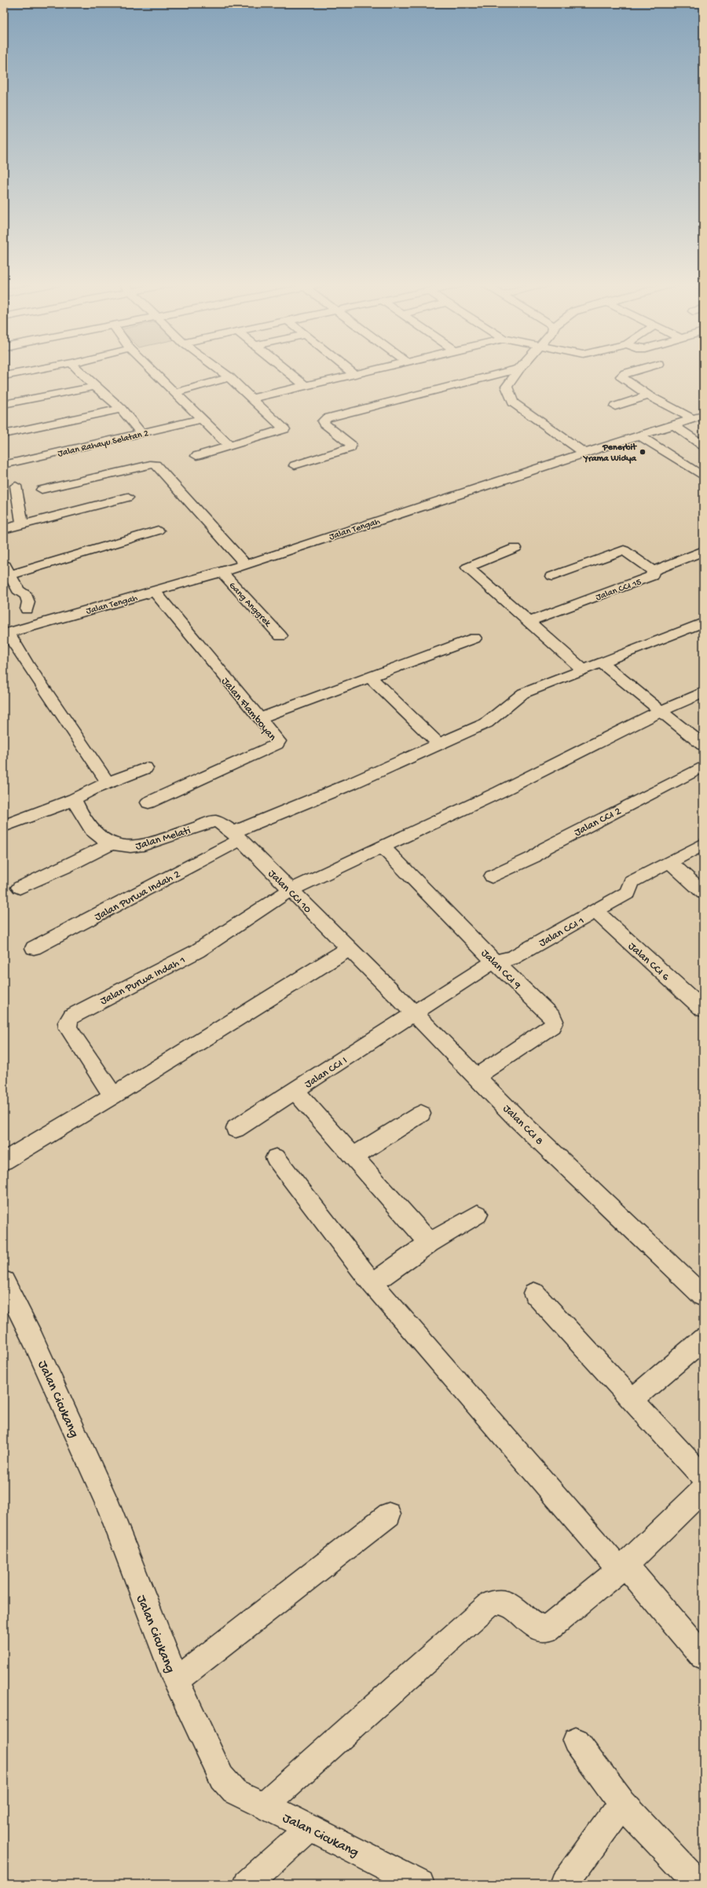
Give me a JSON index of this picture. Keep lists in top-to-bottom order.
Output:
{
  "streets": {
    "street": [
      "Jalan Rahayu Selatan 2",
      "Jalan Tengah",
      "Jalan CCI 15",
      "Gang Anggrek",
      "Jalan Flamboyan",
      "Jalan CCI 2",
      "Jalan Melati",
      "Jalan CCI 10",
      "Jalan Purwa Indah 2",
      "Jalan CCI 1",
      "Jalan CCI 6",
      "Jalan CCI 9",
      "Jalan Purwa Indah 1",
      "Jalan CCI I",
      "Jalan CCI 8",
      "Jalan Cicukang"
    ]
  },
  "crossings": [
    ["Jalan Tengah", "Gang Anggrek"],
    ["Jalan Tengah", "Jalan Flamboyan"],
    ["Jalan Melati", "Jalan CCI 10"],
    ["Jalan Melati", "Jalan Purwa Indah 2"],
    ["Jalan CCI 10", "Jalan Purwa Indah 2"],
    ["Jalan CCI 10", "Jalan Purwa Indah 1"],
    ["Jalan CCI 10", "Jalan CCI 8"],
    ["Jalan CCI 1", "Jalan CCI 6"],
    ["Jalan CCI 1", "Jalan CCI 9"],
    ["Jalan CCI 1", "Jalan CCI I"],
    ["Jalan CCI 1", "Jalan CCI 8"],
    ["Jalan CCI 9", "Jalan Purwa Indah 1"],
    ["Jalan CCI 9", "Jalan CCI 8"],
    ["Jalan CCI I", "Jalan CCI 8"]
  ],
  "places": ["Penerbit Yrama Widya"]
}
